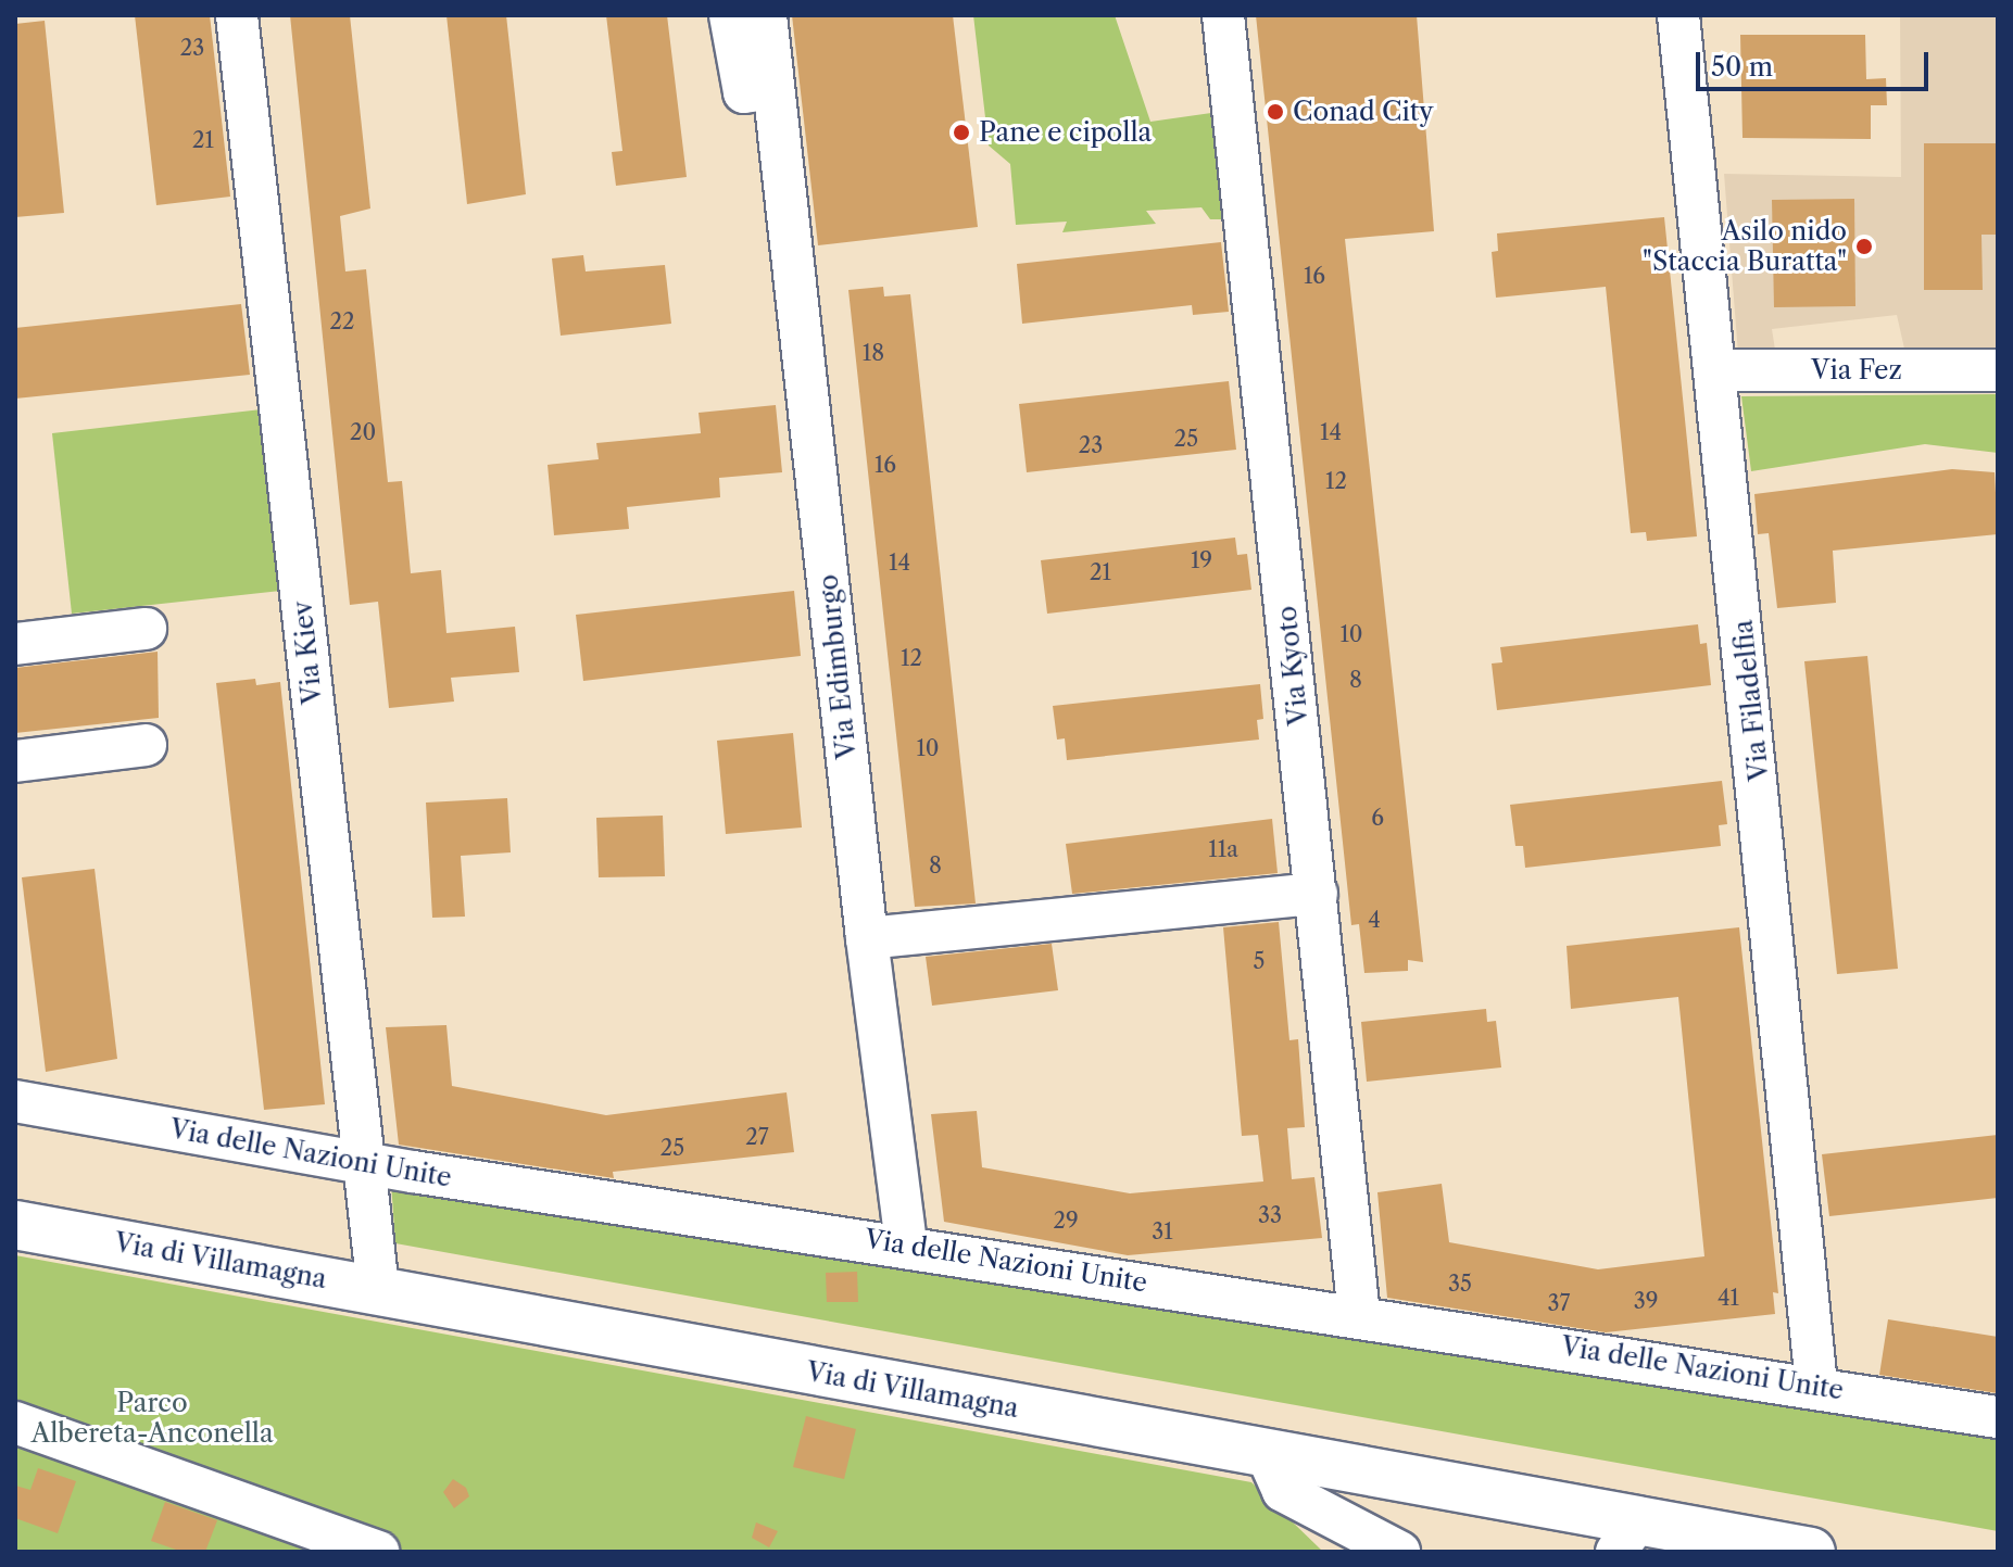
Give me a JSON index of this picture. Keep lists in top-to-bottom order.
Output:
{
  "streets": {
    "main road": ["Via di Villamagna"],
    "street": [
      "Via Fez",
      "Via Kiev",
      "Via Kyoto",
      "Via Edimburgo",
      "Via Filadelfia",
      "Via delle Nazioni Unite"
    ]
  },
  "crossings": [
    ["Via Fez", "Via Filadelfia"],
    ["Via Kiev", "Via delle Nazioni Unite"],
    ["Via Kiev", "Via di Villamagna"],
    ["Via Kyoto", "Via delle Nazioni Unite"],
    ["Via Edimburgo", "Via delle Nazioni Unite"],
    ["Via Filadelfia", "Via delle Nazioni Unite"]
  ],
  "parks": ["Parco Albereta-Anconella"],
  "places": ["Conad City", "Pane e cipolla", "Asilo nido \"Staccia Buratta\""],
  "house_numbers": [
    "23",
    "21",
    "16",
    "22",
    "18",
    "20",
    "14",
    "25",
    "23",
    "16",
    "12",
    "19",
    "14",
    "21",
    "10",
    "12",
    "8",
    "10",
    "6",
    "11a",
    "8",
    "4",
    "5",
    "27",
    "25",
    "33",
    "29",
    "31",
    "35",
    "41",
    "39",
    "37"
  ],
  "scale_bar": "50 m"
}
